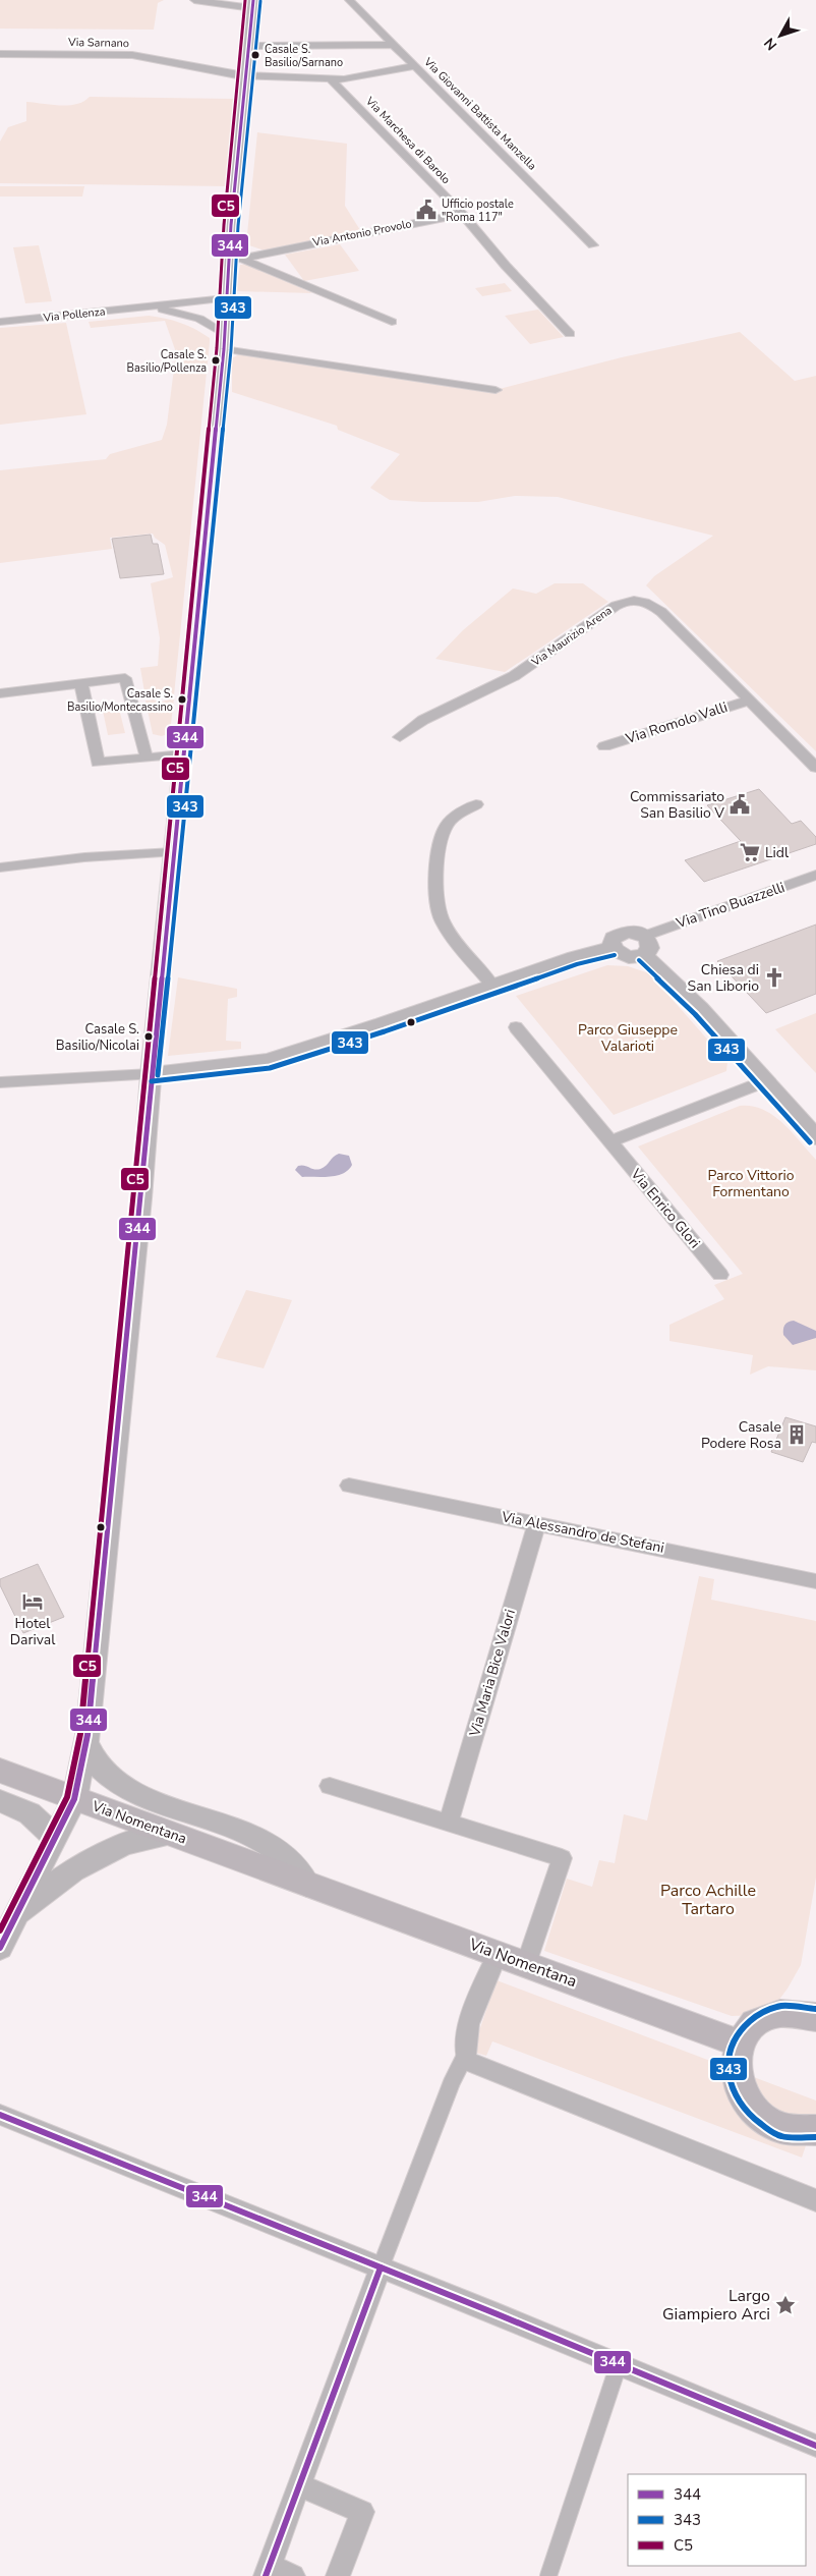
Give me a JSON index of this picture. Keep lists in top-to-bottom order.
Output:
{
  "streets": {
    "main road": ["Via Nomentana"],
    "street": [
      "Via Sarnano",
      "Via Giovanni Battista Manzella",
      "Via Marchesa di Barolo",
      "Via Antonio Provolo",
      "Via Pollenza",
      "Via Maurizio Arena",
      "Via Romolo Valli",
      "Via Tino Buazzelli",
      "Via Enrico Glori",
      "Via Alessandro de Stefani",
      "Via Maria Bice Valori"
    ]
  },
  "crossings": [
    ["Via Sarnano", "Via Giovanni Battista Manzella"],
    ["Via Sarnano", "Via Marchesa di Barolo"],
    ["Via Marchesa di Barolo", "Via Antonio Provolo"],
    ["Via Maurizio Arena", "Via Romolo Valli"],
    ["Via Alessandro de Stefani", "Via Maria Bice Valori"]
  ],
  "parks": ["Parco Giuseppe Valarioti", "Parco Vittorio Formentano", "Parco Achille Tartaro"],
  "places": {
    "other": [
      "Casale S. Basilio/Sarnano",
      "Casale S. Basilio/Pollenza",
      "Casale S. Basilio/Montecassino",
      "Casale S. Basilio/Nicolai"
    ],
    "public building": ["Ufficio postale \"Roma 117\"", "Commissariato San Basilio V"],
    "supermarket": ["Lidl"],
    "church": ["Chiesa di San Liborio"],
    "building": ["Casale Podere Rosa"],
    "hotel": ["Hotel Darival"],
    "place": ["Largo Giampiero Arci"]
  },
  "lines": ["transit line 344", "transit line C5", "transit line 343"],
  "legend": ["344", "343", "C5"],
  "north": "bottom left"
}
